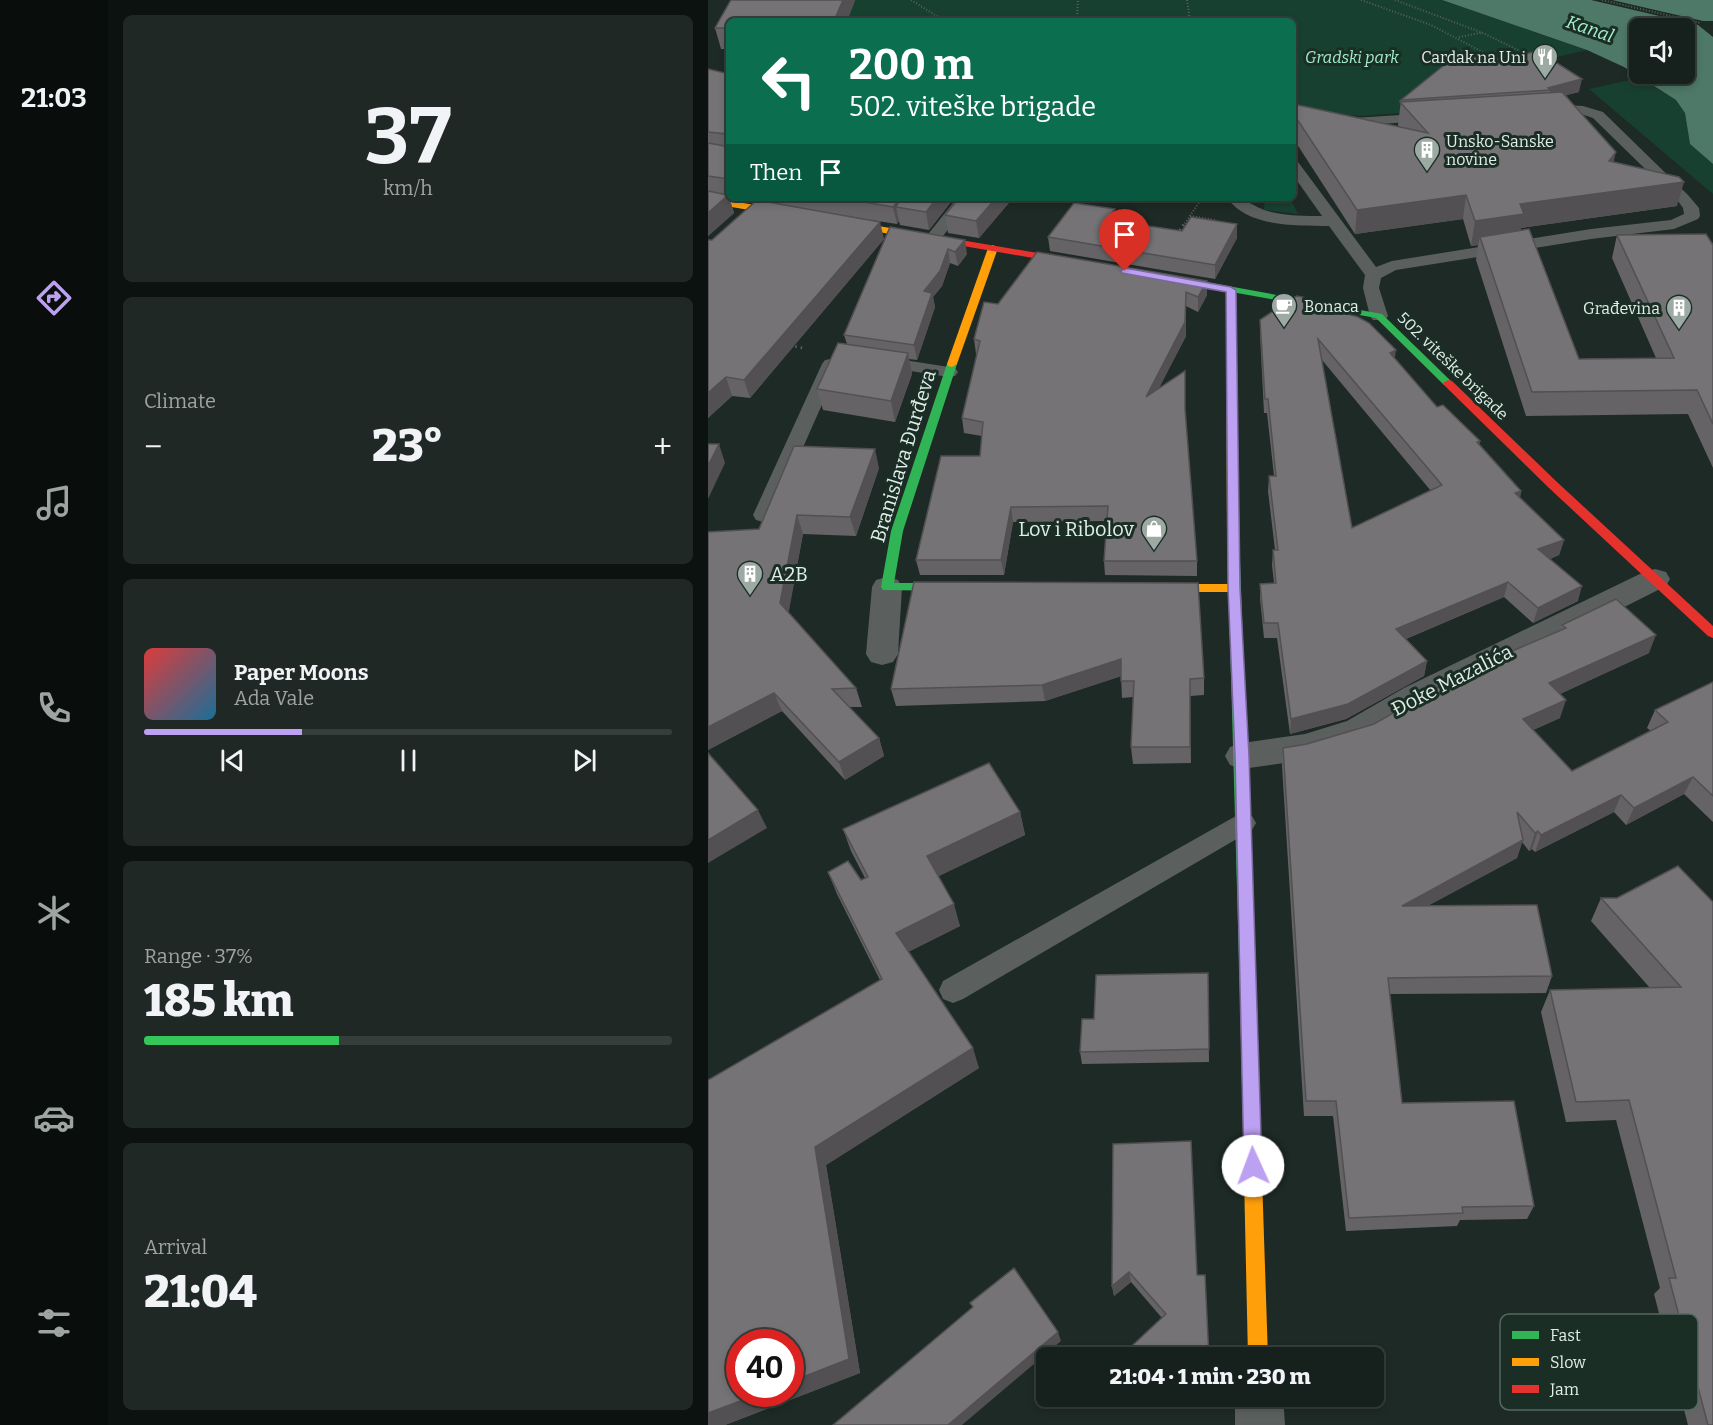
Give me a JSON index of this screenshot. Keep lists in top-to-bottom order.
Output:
{
  "streets": {
    "street": ["502. viteške brigade", "Branislava Đurđeva", "Đoke Mazalića"]
  },
  "crossings": [
    ["502. viteške brigade", "Đoke Mazalića"]
  ],
  "water": ["Kanal"],
  "parks": ["Gradski park"],
  "places": {
    "restaurant": ["Cardak na Uni"],
    "building": ["Unsko-Sanske novine", "Građevina", "A2B"],
    "cafe": ["Bonaca"],
    "shop": ["Lov i Ribolov"]
  },
  "legend": ["Fast", "Slow", "Jam"],
  "page": {
    "tabs": "21:03",
    "tile": [
      ["37", "km/h"],
      "Climate",
      ["Range · 37%", "185 km"],
      ["Arrival", "21:04"]
    ],
    "turn": ["200 m", "502. viteške brigade"],
    "then": "Then",
    "heat": ["−", "23°", "+"],
    "song": ["Paper Moons", "Ada Vale"],
    "limit": "40",
    "trip": "21:04 · 1 min · 230 m"
  }
}
